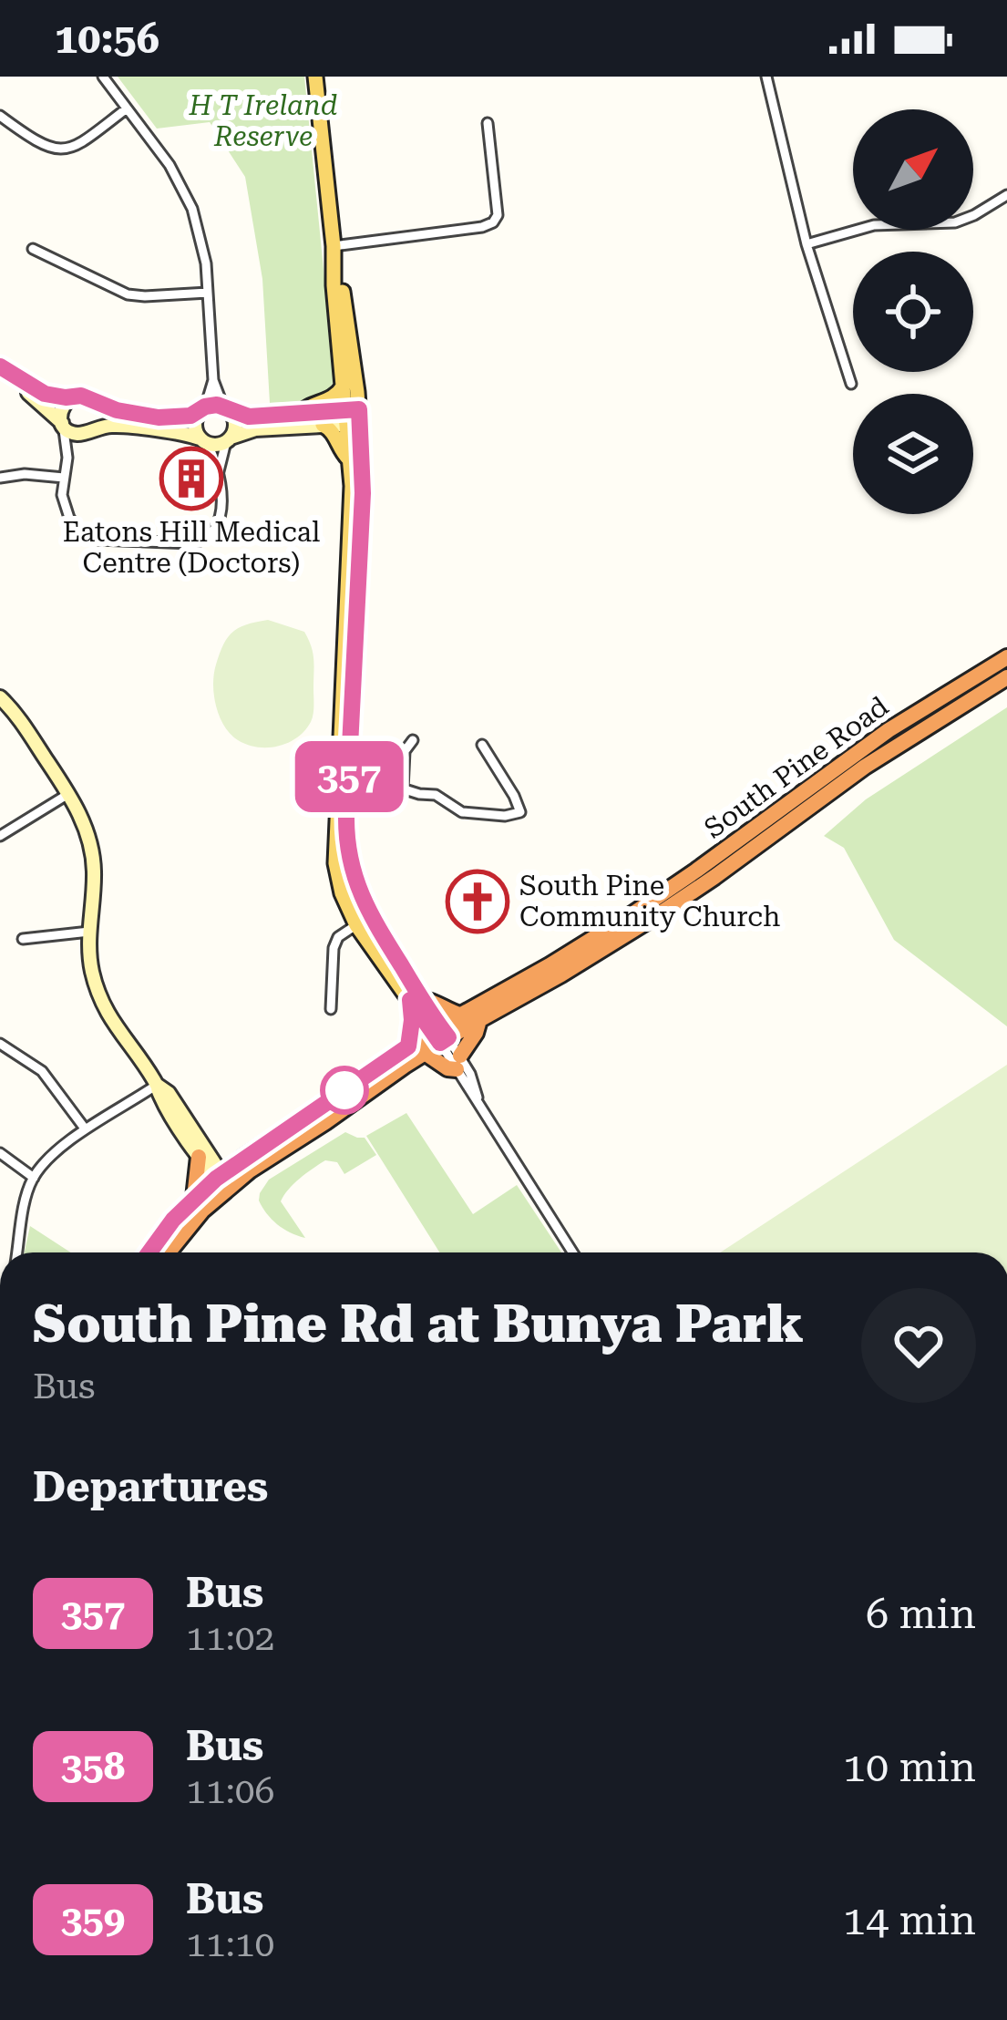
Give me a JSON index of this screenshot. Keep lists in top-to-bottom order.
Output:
{
  "streets": {
    "highway": ["South Pine Road"]
  },
  "parks": ["H T Ireland Reserve"],
  "places": {
    "building": ["Eatons Hill Medical Centre (Doctors)"],
    "church": ["South Pine Community Church"]
  },
  "lines": ["bus line 357"],
  "north": "top right",
  "page": {
    "status": "10:56",
    "on_map": "357",
    "heading": [
      ["South Pine Rd at Bunya Park", "Bus"],
      "Departures"
    ],
    "list": [
      {
        "mark": "357",
        "name": "Bus",
        "note": "11:02",
        "value": "6 min"
      },
      {
        "mark": "358",
        "name": "Bus",
        "note": "11:06",
        "value": "10 min"
      },
      {
        "mark": "359",
        "name": "Bus",
        "note": "11:10",
        "value": "14 min"
      }
    ]
  }
}
